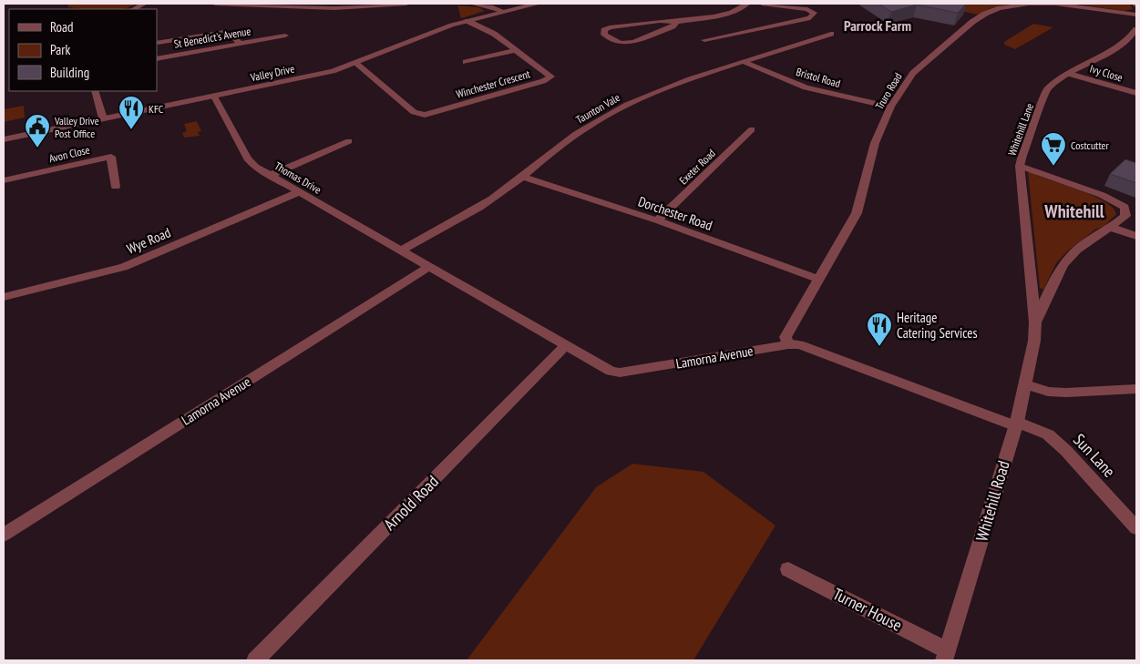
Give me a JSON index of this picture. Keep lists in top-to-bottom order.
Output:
{
  "streets": {
    "street": [
      "St Benedict's Avenue",
      "Valley Drive",
      "Ivy Close",
      "Bristol Road",
      "Winchester Crescent",
      "Truro Road",
      "Taunton Vale",
      "Whitehill Lane",
      "Avon Close",
      "Exeter Road",
      "Thomas Drive",
      "Dorchester Road",
      "Wye Road",
      "Lamorna Avenue",
      "Sun Lane",
      "Whitehill Road",
      "Arnold Road",
      "Turner House"
    ]
  },
  "crossings": [
    ["Valley Drive", "Winchester Crescent"],
    ["Valley Drive", "Thomas Drive"],
    ["Ivy Close", "Whitehill Lane"],
    ["Bristol Road", "Truro Road"],
    ["Bristol Road", "Taunton Vale"],
    ["Truro Road", "Dorchester Road"],
    ["Truro Road", "Lamorna Avenue"],
    ["Taunton Vale", "Thomas Drive"],
    ["Taunton Vale", "Dorchester Road"],
    ["Taunton Vale", "Lamorna Avenue"],
    ["Whitehill Lane", "Whitehill Road"],
    ["Exeter Road", "Dorchester Road"],
    ["Thomas Drive", "Wye Road"],
    ["Thomas Drive", "Lamorna Avenue"],
    ["Lamorna Avenue", "Sun Lane"],
    ["Lamorna Avenue", "Whitehill Road"],
    ["Lamorna Avenue", "Arnold Road"],
    ["Sun Lane", "Whitehill Road"],
    ["Whitehill Road", "Turner House"]
  ],
  "districts": ["Parrock Farm", "Whitehill"],
  "places": {
    "restaurant": ["KFC", "Heritage Catering Services"],
    "public building": ["Valley Drive Post Office"],
    "supermarket": ["Costcutter"]
  },
  "legend": ["Road", "Park", "Building"]
}
